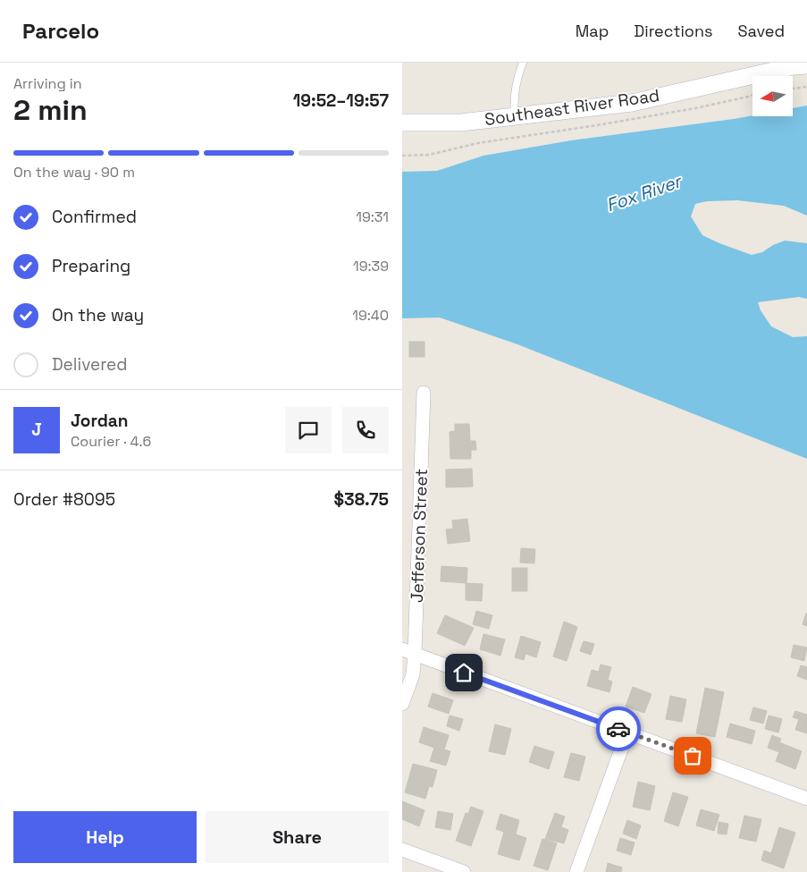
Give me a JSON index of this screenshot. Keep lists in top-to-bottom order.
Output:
{
  "streets": {
    "street": ["Southeast River Road", "Jefferson Street"]
  },
  "water": ["Fox River"],
  "north": "left",
  "page": {
    "header": "Parcelo",
    "nav": ["Map", "Directions", "Saved"],
    "heading": ["2 min", "Arriving in", "19:52–19:57"],
    "panel": [
      "Jordan",
      "Courier · 4.6",
      "Order #8095",
      "$38.75"
    ],
    "bar": "On the way · 90 m",
    "list": [
      ["Confirmed", "19:31"],
      ["Preparing", "19:39"],
      ["On the way", "19:40"],
      "Delivered"
    ],
    "round": "J",
    "buttons": ["Help", "Share"]
  }
}
